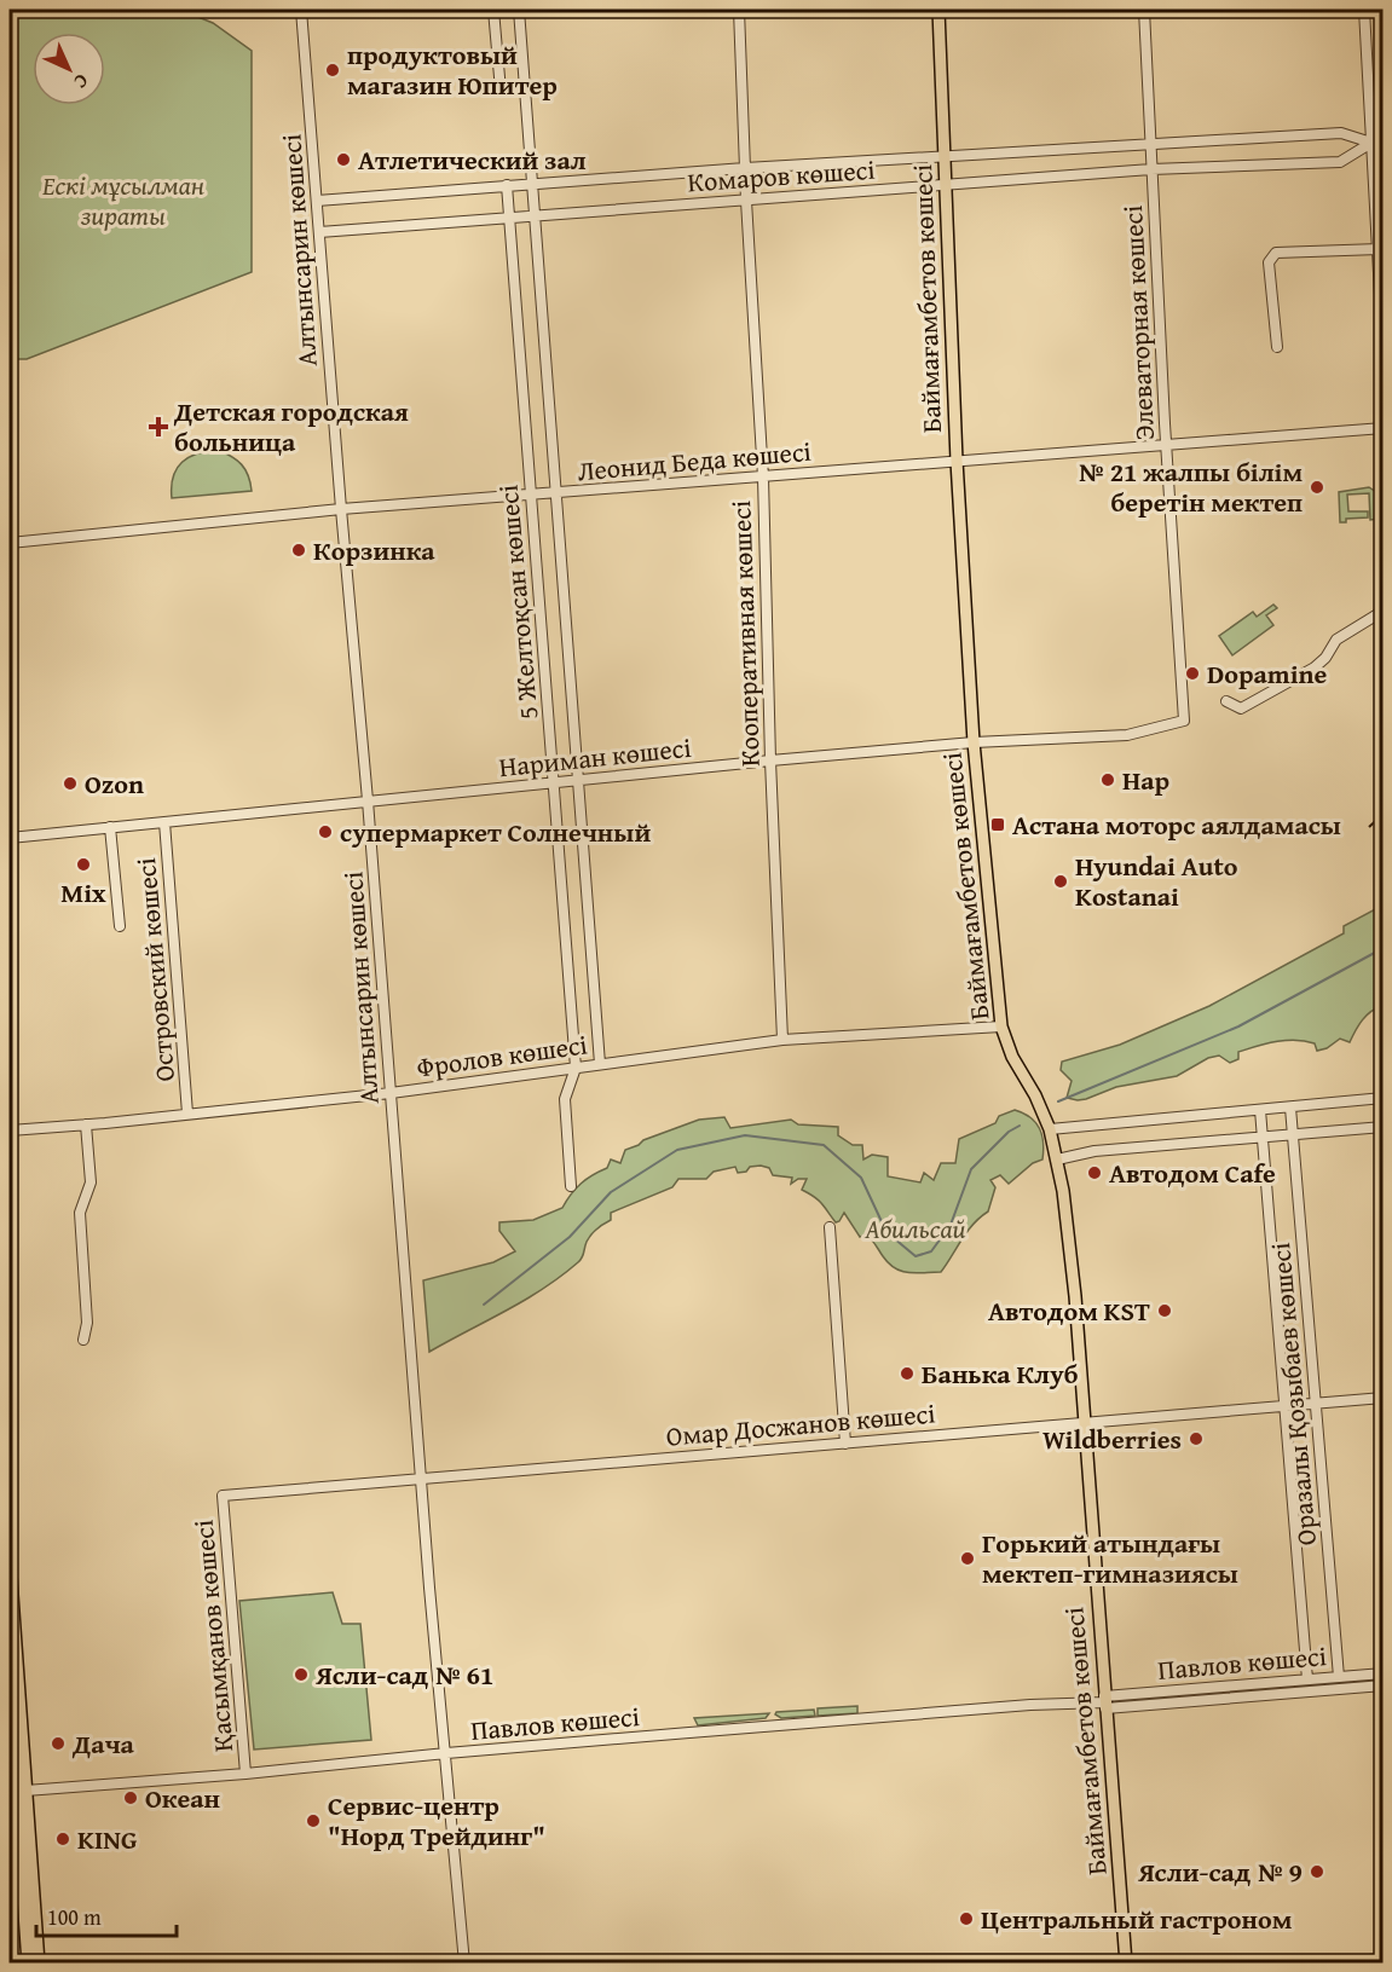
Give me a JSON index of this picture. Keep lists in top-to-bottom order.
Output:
{
  "streets": {
    "main road": ["Баймағамбетов көшесі"],
    "street": [
      "Комаров көшесі",
      "Алтынсарин көшесі",
      "Элеваторная көшесі",
      "Леонид Беда көшесі",
      "5 Желтоқсан көшесі",
      "Кооперативная көшесі",
      "Нариман көшесі",
      "Островский көшесі",
      "Фролов көшесі",
      "Оразалы Қозыбаев көшесі",
      "Омар Досжанов көшесі",
      "Қасымқанов көшесі",
      "Павлов көшесі"
    ]
  },
  "crossings": [
    ["Комаров көшесі", "Алтынсарин көшесі"],
    ["Комаров көшесі", "Баймағамбетов көшесі"],
    ["Комаров көшесі", "Элеваторная көшесі"],
    ["Комаров көшесі", "5 Желтоқсан көшесі"],
    ["Комаров көшесі", "Кооперативная көшесі"],
    ["Алтынсарин көшесі", "Леонид Беда көшесі"],
    ["Алтынсарин көшесі", "Нариман көшесі"],
    ["Алтынсарин көшесі", "Фролов көшесі"],
    ["Алтынсарин көшесі", "Омар Досжанов көшесі"],
    ["Алтынсарин көшесі", "Павлов көшесі"],
    ["Баймағамбетов көшесі", "Леонид Беда көшесі"],
    ["Баймағамбетов көшесі", "Нариман көшесі"],
    ["Баймағамбетов көшесі", "Фролов көшесі"],
    ["Баймағамбетов көшесі", "Омар Досжанов көшесі"],
    ["Баймағамбетов көшесі", "Павлов көшесі"],
    ["Элеваторная көшесі", "Леонид Беда көшесі"],
    ["Элеваторная көшесі", "Нариман көшесі"],
    ["Леонид Беда көшесі", "5 Желтоқсан көшесі"],
    ["Леонид Беда көшесі", "Кооперативная көшесі"],
    ["5 Желтоқсан көшесі", "Нариман көшесі"],
    ["5 Желтоқсан көшесі", "Фролов көшесі"],
    ["Кооперативная көшесі", "Нариман көшесі"],
    ["Кооперативная көшесі", "Фролов көшесі"],
    ["Нариман көшесі", "Островский көшесі"],
    ["Островский көшесі", "Фролов көшесі"],
    ["Оразалы Қозыбаев көшесі", "Омар Досжанов көшесі"],
    ["Оразалы Қозыбаев көшесі", "Павлов көшесі"],
    ["Омар Досжанов көшесі", "Қасымқанов көшесі"],
    ["Қасымқанов көшесі", "Павлов көшесі"]
  ],
  "parks": ["Ескі мұсылман зираты", "Абильсай"],
  "places": {
    "other": [
      "продуктовый магазин Юпитер",
      "Атлетический зал",
      "№ 21 жалпы білім беретін мектеп",
      "Корзинка",
      "Dopamine",
      "Нар",
      "Ozon",
      "супермаркет Солнечный",
      "Mix",
      "Hyundai Auto Kostanai",
      "Автодом Cafe",
      "Автодом KST",
      "Банька Клуб",
      "Wildberries",
      "Горький атындағы мектеп-гимназиясы",
      "Ясли-сад № 61",
      "Дача",
      "Океан",
      "Сервис-центр \"Норд Трейдинг\"",
      "KING",
      "Ясли-сад № 9",
      "Центральный гастроном"
    ],
    "health": ["Детская городская больница"],
    "transit": ["Астана моторс аялдамасы"]
  },
  "scale_bar": "100 m",
  "north": "bottom right"
}
